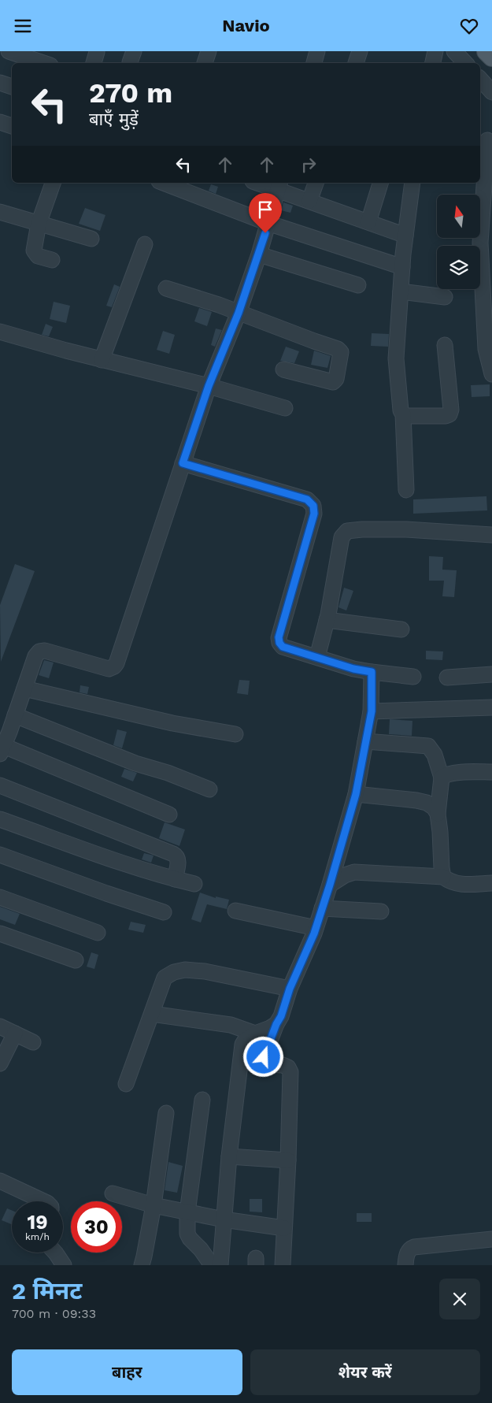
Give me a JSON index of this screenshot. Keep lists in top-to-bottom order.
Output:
{
  "north": "top",
  "page": {
    "header": "Navio",
    "turn": ["270 m", "बाएँ मुड़ें"],
    "speed": "19 km/h",
    "limit": "30",
    "heading": ["2 मिनट", "700 m · 09:33"],
    "buttons": ["बाहर", "शेयर करें"]
  }
}
